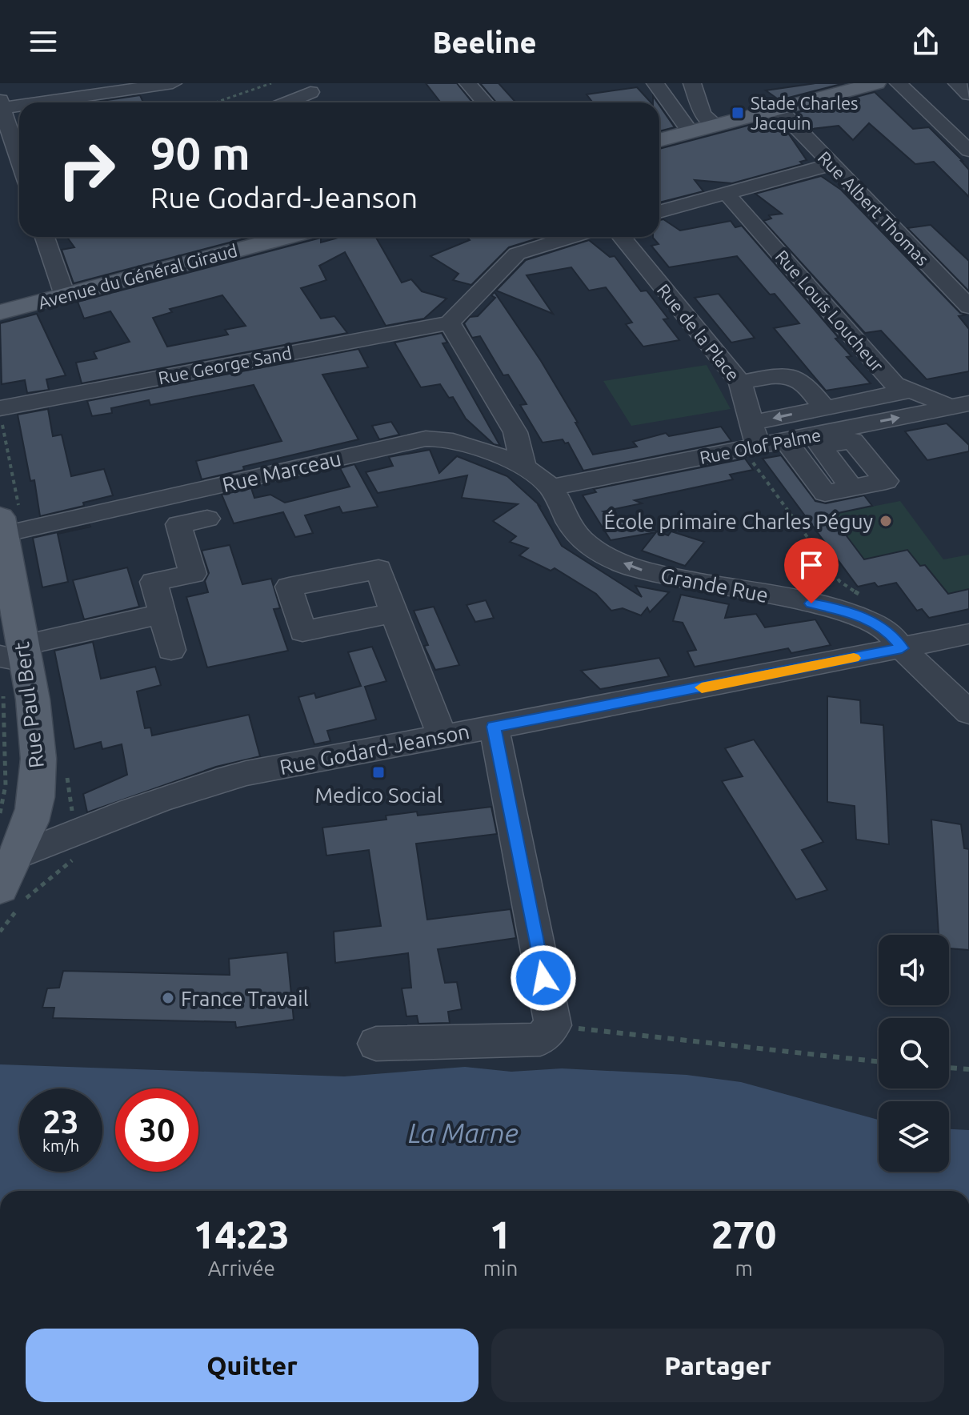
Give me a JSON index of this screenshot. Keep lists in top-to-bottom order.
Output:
{
  "streets": {
    "main road": ["Avenue du Général Giraud", "Rue Paul Bert"],
    "street": [
      "Rue Albert Thomas",
      "Rue Louis Loucheur",
      "Rue de la Place",
      "Rue George Sand",
      "Rue Olof Palme",
      "Rue Marceau",
      "Grande Rue",
      "Rue Godard-Jeanson"
    ]
  },
  "crossings": [
    ["Rue Louis Loucheur", "Rue Olof Palme"],
    ["Rue de la Place", "Rue Olof Palme"],
    ["Rue Olof Palme", "Rue Marceau"],
    ["Rue Olof Palme", "Grande Rue"],
    ["Rue Marceau", "Grande Rue"],
    ["Rue Marceau", "Rue Paul Bert"],
    ["Grande Rue", "Rue Godard-Jeanson"],
    ["Rue Paul Bert", "Rue Godard-Jeanson"]
  ],
  "one_way": ["Grande Rue"],
  "water": ["La Marne"],
  "places": {
    "transit": ["Stade Charles Jacquin", "Medico Social"],
    "other": ["École primaire Charles Péguy", "France Travail"]
  },
  "page": {
    "header": "Beeline",
    "turn": ["90 m", "Rue Godard-Jeanson"],
    "speed": "23 km/h",
    "limit": "30",
    "eta": [
      "14:23",
      "Arrivée",
      "1",
      "min",
      "270",
      "m"
    ],
    "buttons": ["Quitter", "Partager"]
  }
}
